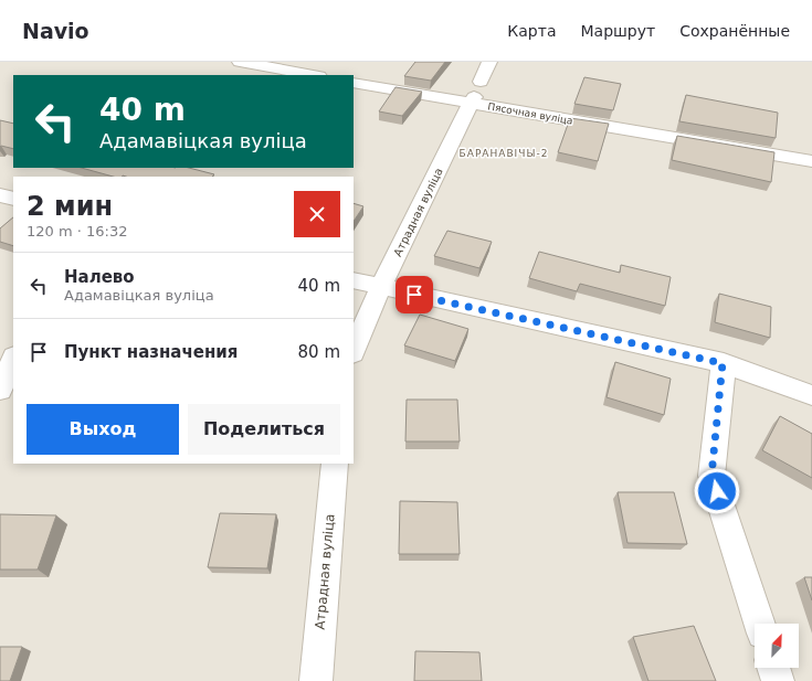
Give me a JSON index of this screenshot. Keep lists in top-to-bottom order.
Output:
{
  "streets": {
    "street": ["Пясочная вуліца", "Атрадная вуліца"]
  },
  "crossings": [
    ["Пясочная вуліца", "Атрадная вуліца"]
  ],
  "districts": ["БАРАНАВІЧЫ-2"],
  "north": "top right",
  "page": {
    "header": "Navio",
    "nav": ["Карта", "Маршрут", "Сохранённые"],
    "turn": ["40 m", "Адамавіцкая вуліца"],
    "heading": ["2 мин", "120 m · 16:32"],
    "list": [
      {
        "name": "Налево",
        "note": "Адамавіцкая вуліца",
        "value": "40 m"
      },
      {
        "name": "Пункт назначения",
        "value": "80 m"
      }
    ],
    "buttons": ["Выход", "Поделиться"]
  }
}
